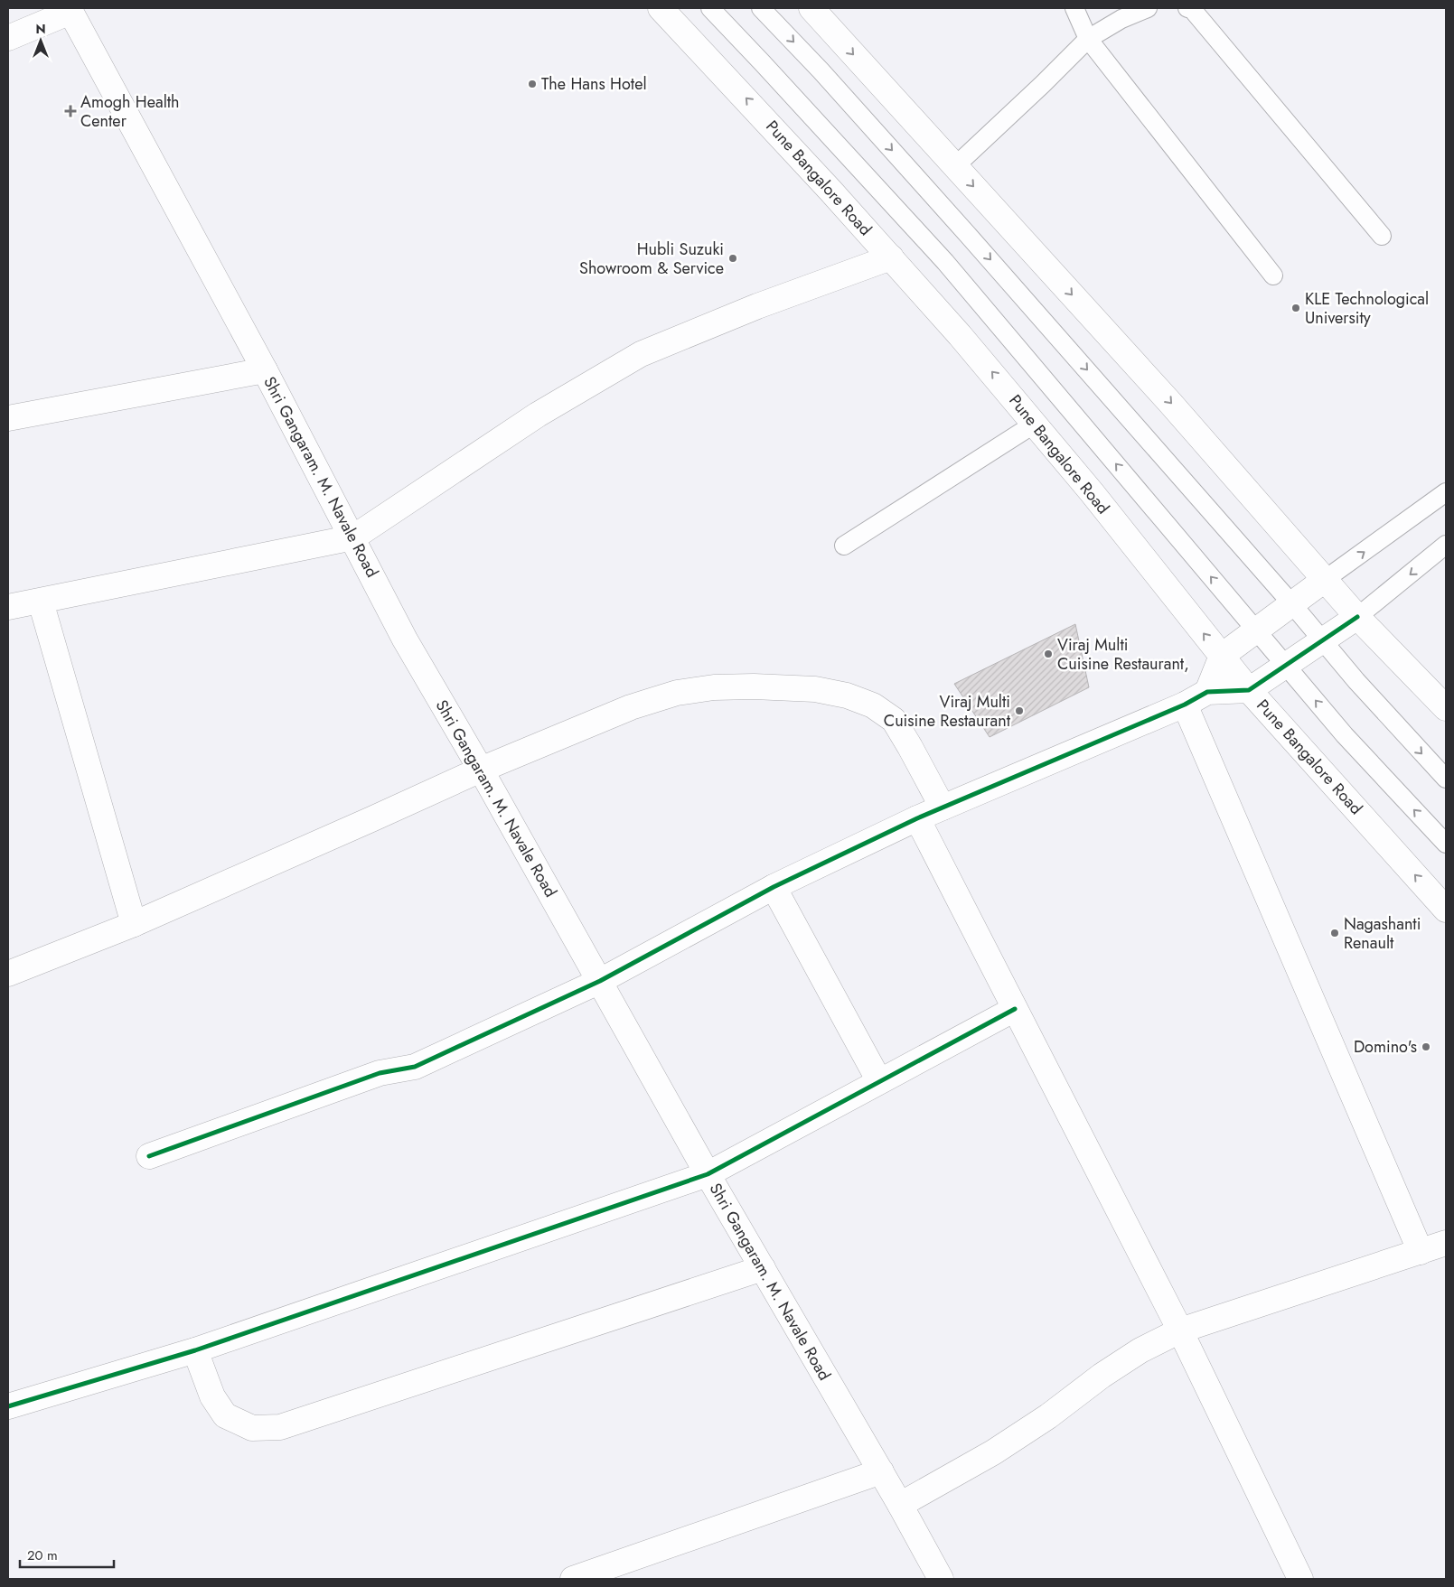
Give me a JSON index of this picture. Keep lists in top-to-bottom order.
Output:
{
  "streets": {
    "street": ["Pune Bangalore Road", "Shri Gangaram. M. Navale Road"]
  },
  "places": {
    "other": [
      "The Hans Hotel",
      "Hubli Suzuki Showroom & Service",
      "KLE Technological University",
      "Viraj Multi Cuisine Restaurant,",
      "Viraj Multi Cuisine Restaurant",
      "Nagashanti Renault",
      "Domino's"
    ],
    "health": ["Amogh Health Center"]
  },
  "scale_bar": "20 m",
  "north": "top"
}
